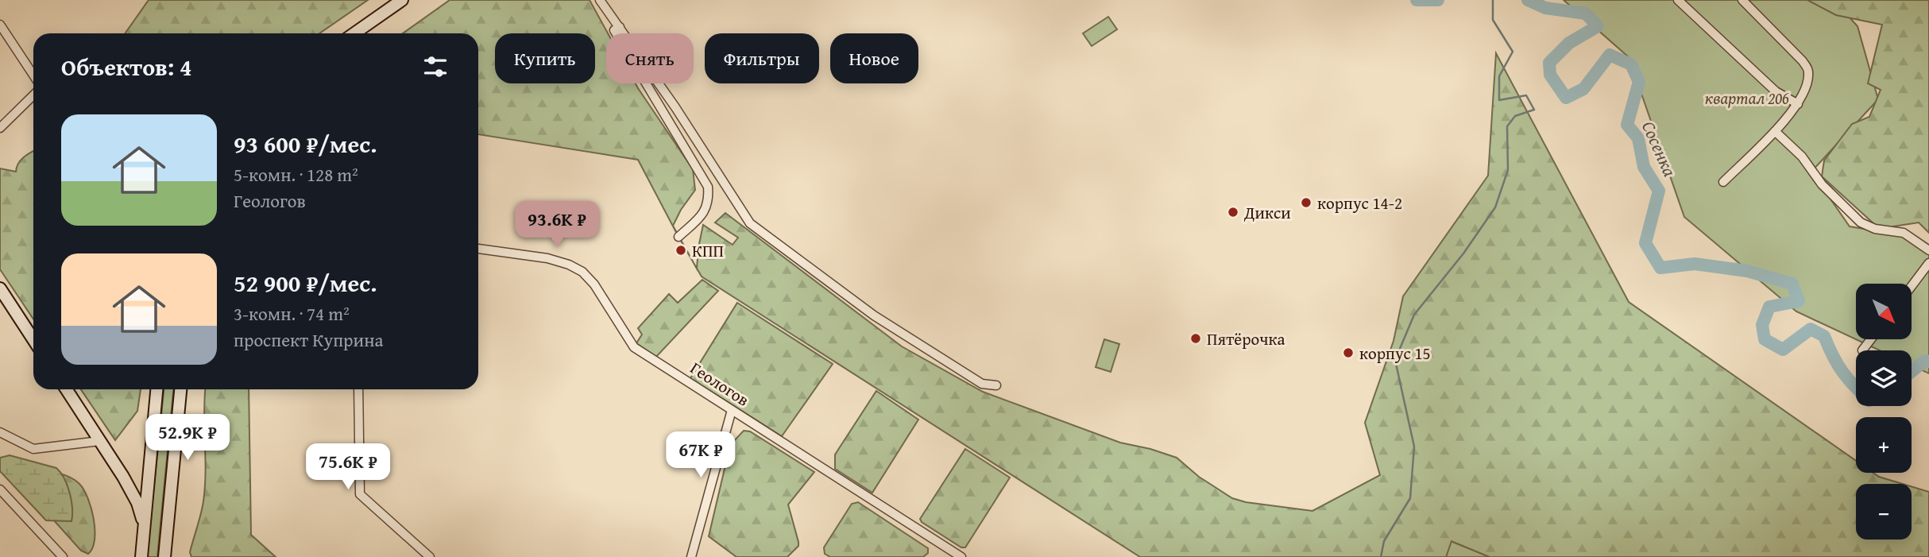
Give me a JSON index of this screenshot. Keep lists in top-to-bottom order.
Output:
{
  "streets": {
    "street": ["Геологов"]
  },
  "water": ["Сосенка"],
  "parks": ["квартал 206"],
  "places": [
    "корпус 14-2",
    "Дикси",
    "КПП",
    "Пятёрочка",
    "корпус 15"
  ],
  "north": "bottom right",
  "page": {
    "chip": [
      "Купить",
      "Снять",
      "Фильтры",
      "Новое"
    ],
    "heading": "Объектов: 4",
    "list": [
      {
        "name": "93 600 ₽/мес.",
        "note": "5-комн. · 128 m² · Геологов"
      },
      {
        "name": "52 900 ₽/мес.",
        "note": "3-комн. · 74 m² · проспект Куприна"
      }
    ],
    "price": [
      "93.6K ₽",
      "52.9K ₽",
      "67K ₽",
      "75.6K ₽"
    ],
    "map_buttons": ["+", "−"]
  }
}
